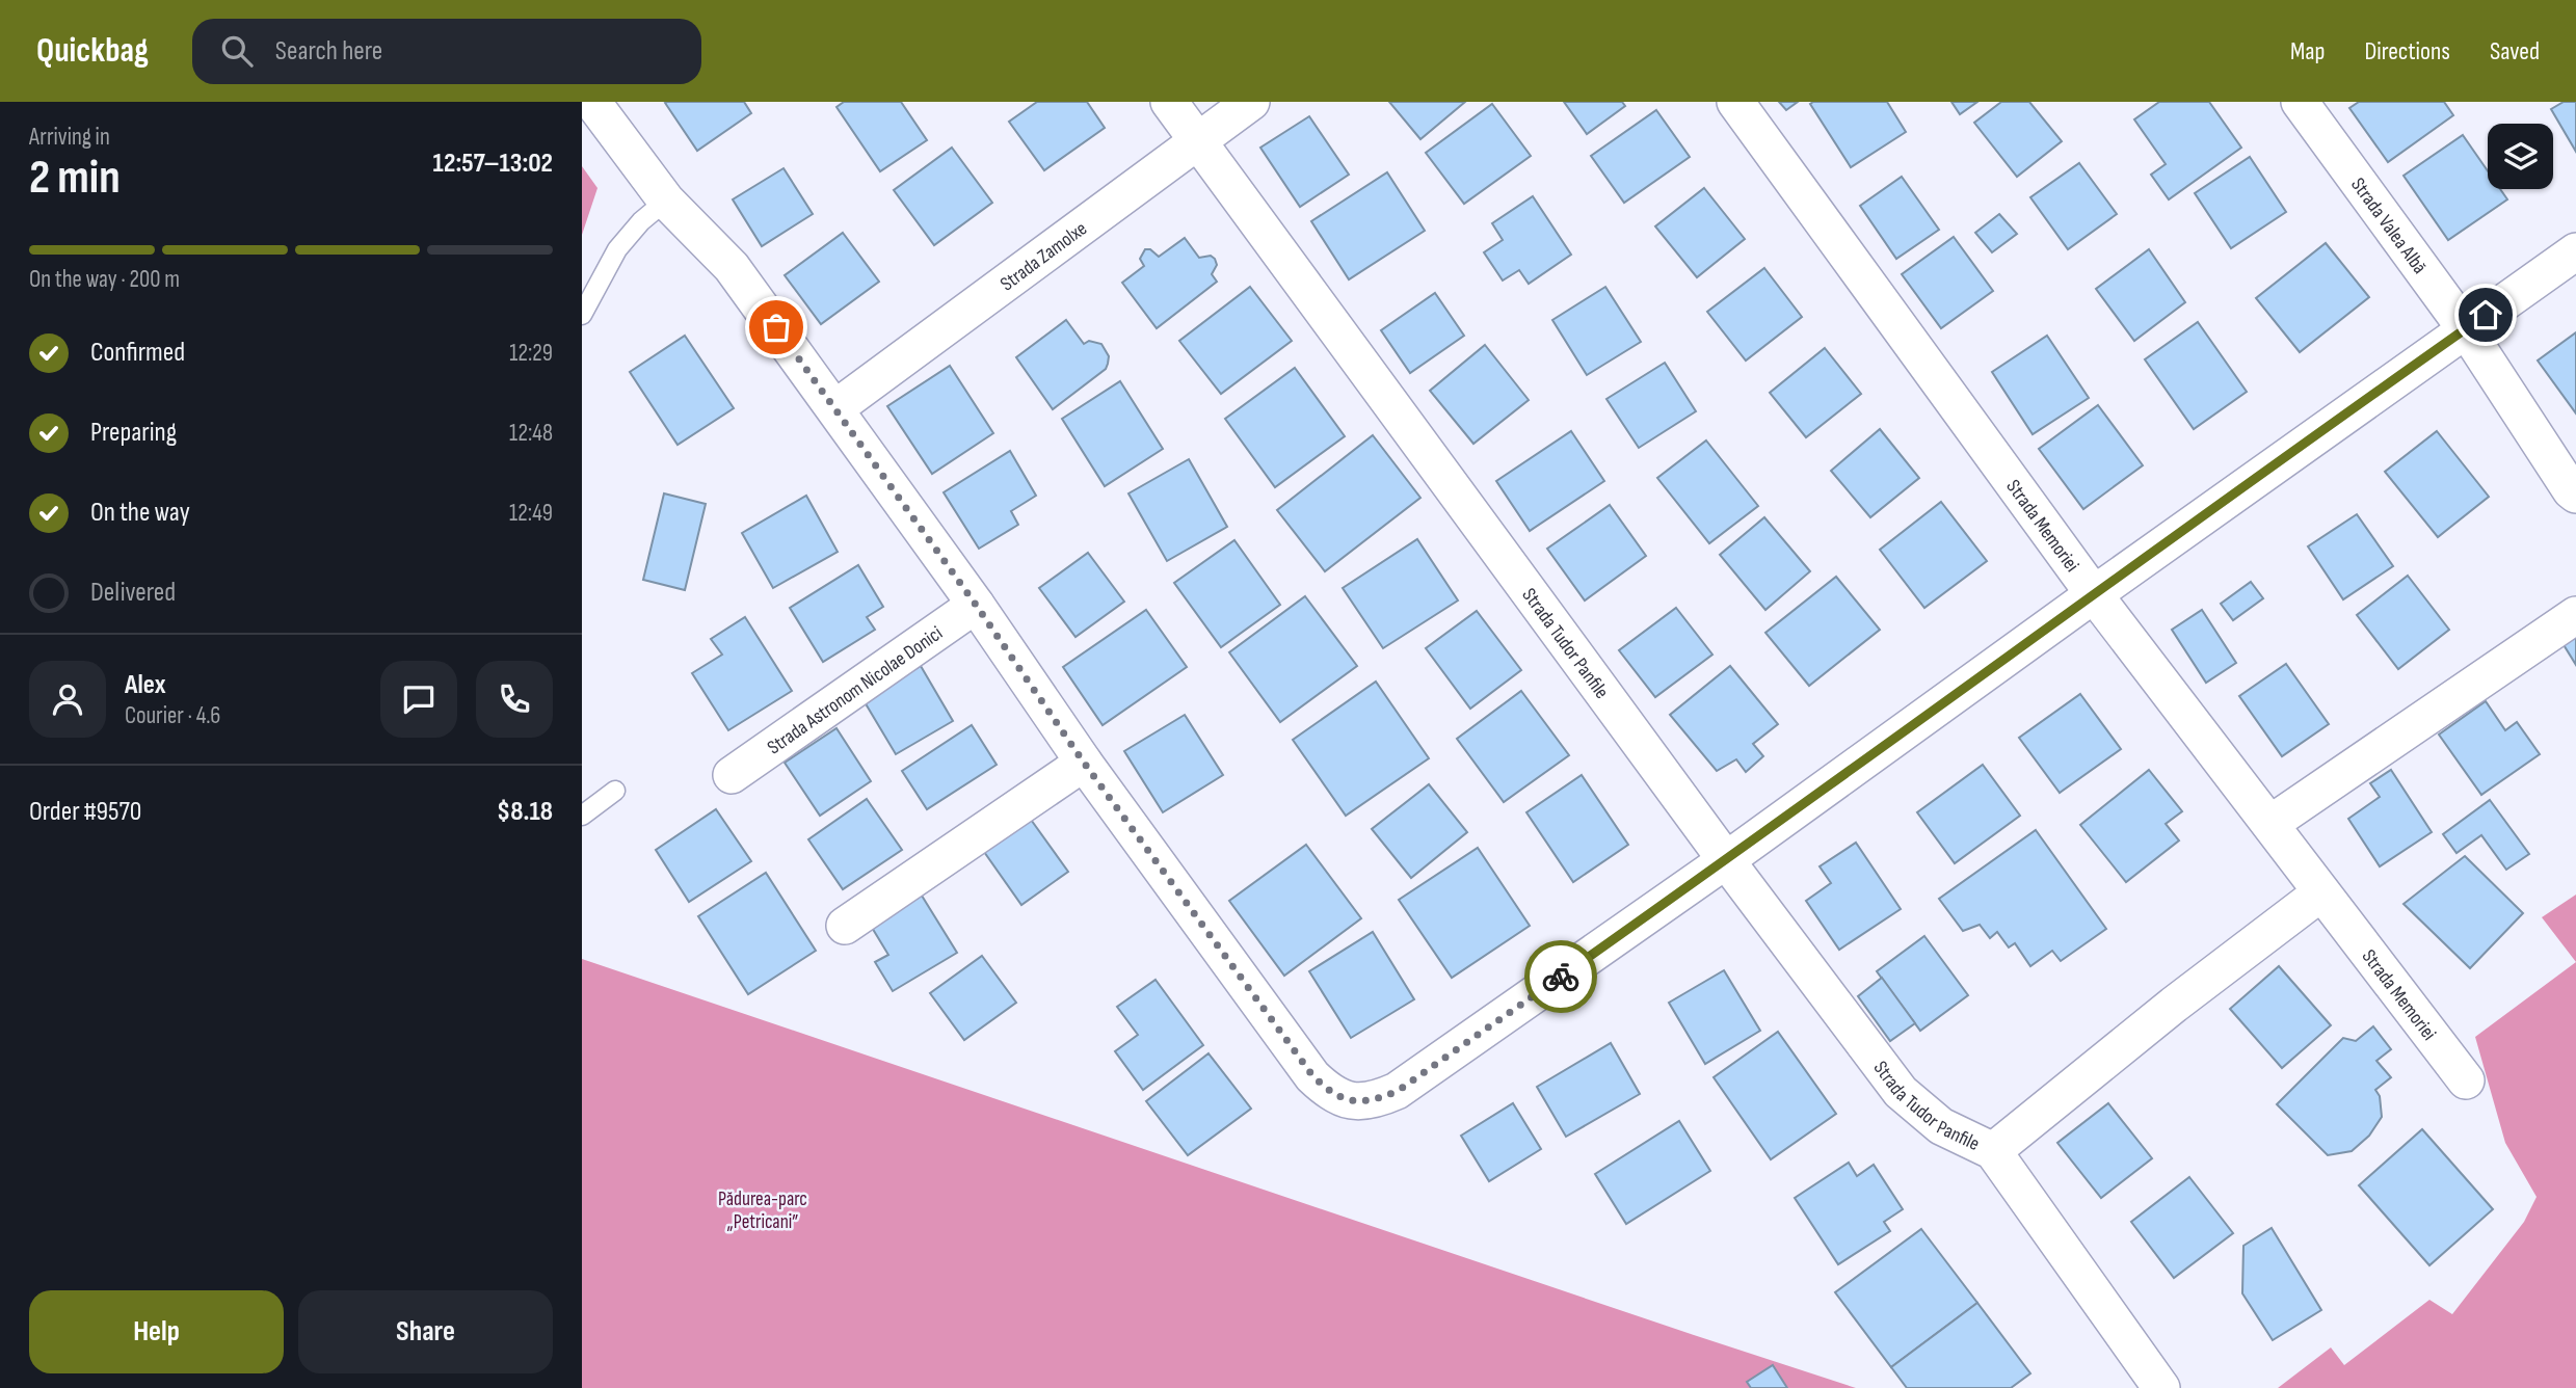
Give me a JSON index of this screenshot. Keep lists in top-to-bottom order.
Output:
{
  "streets": {
    "street": [
      "Strada Valea Albă",
      "Strada Zamolxe",
      "Strada Memoriei",
      "Strada Tudor Panfile",
      "Strada Astronom Nicolae Donici"
    ]
  },
  "crossings": [
    ["Strada Zamolxe", "Strada Tudor Panfile"],
    ["Strada Memoriei", "Strada Tudor Panfile"]
  ],
  "parks": ["Pădurea-parc „Petricani”"],
  "page": {
    "header": "Quickbag",
    "search": "Search here",
    "nav": ["Map", "Directions", "Saved"],
    "heading": ["2 min", "Arriving in", "12:57–13:02"],
    "panel": [
      "Alex",
      "Courier · 4.6",
      "Order #9570",
      "$8.18"
    ],
    "bar": "On the way · 200 m",
    "list": [
      ["Confirmed", "12:29"],
      ["Preparing", "12:48"],
      ["On the way", "12:49"],
      "Delivered"
    ],
    "buttons": ["Help", "Share"]
  }
}
